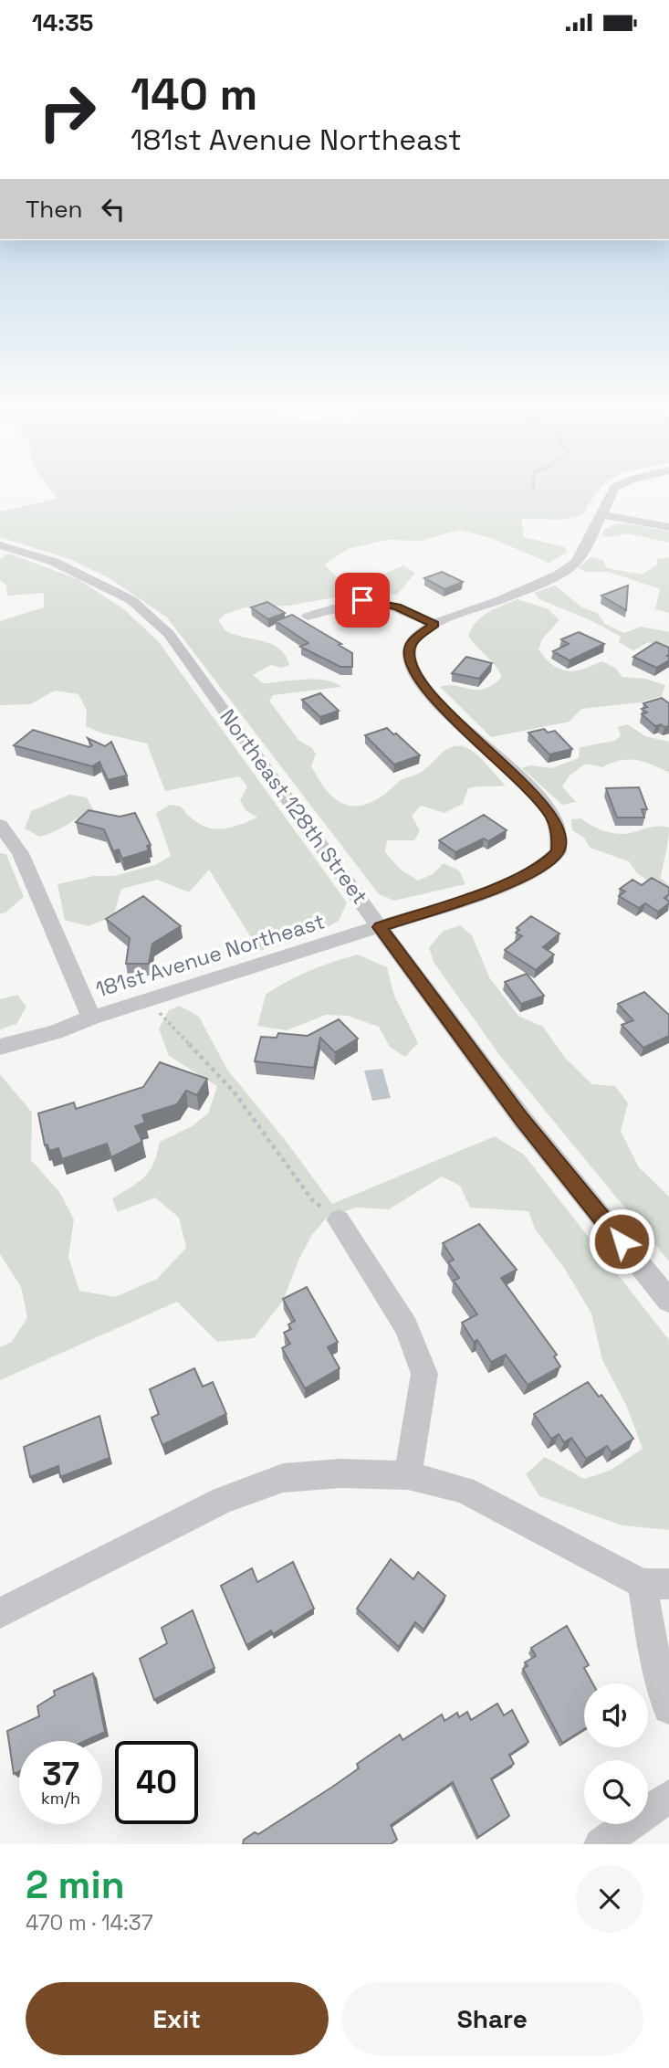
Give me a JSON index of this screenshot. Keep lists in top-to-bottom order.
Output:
{
  "streets": {
    "street": ["Northeast 128th Street", "181st Avenue Northeast"]
  },
  "crossings": [
    ["Northeast 128th Street", "181st Avenue Northeast"]
  ],
  "page": {
    "status": "14:35",
    "turn": ["140 m", "181st Avenue Northeast"],
    "then": "Then",
    "speed": "37 km/h",
    "limit": "40",
    "heading": ["2 min", "470 m · 14:37"],
    "buttons": ["Exit", "Share"]
  }
}
